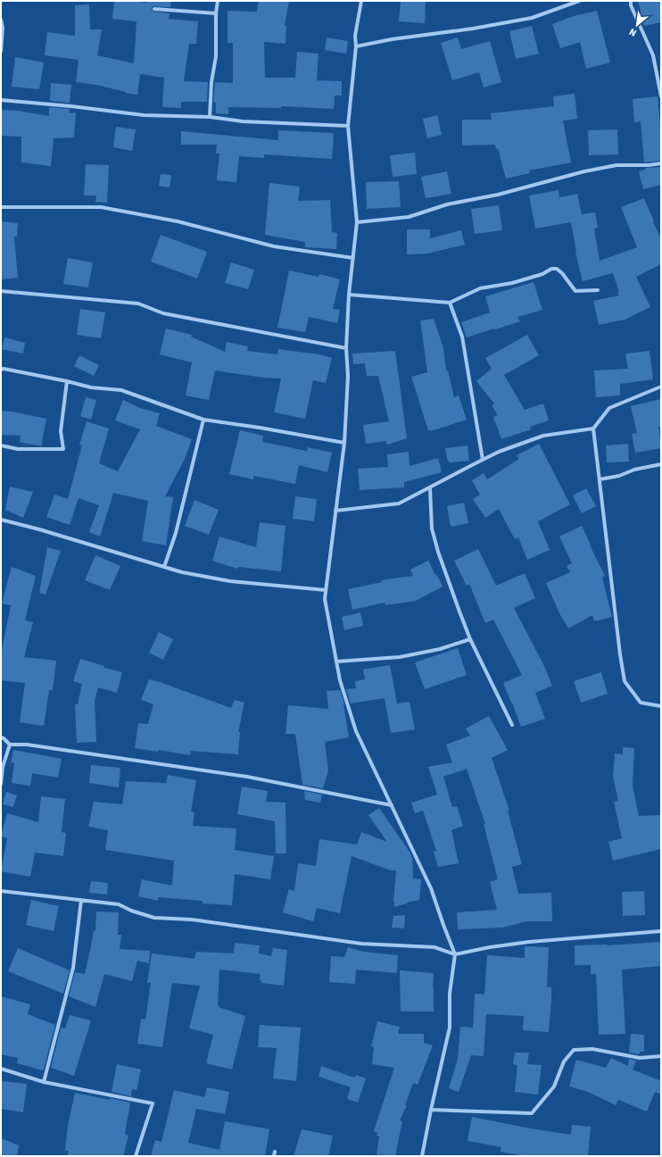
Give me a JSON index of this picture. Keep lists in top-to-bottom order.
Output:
{
  "north": "bottom left"
}
